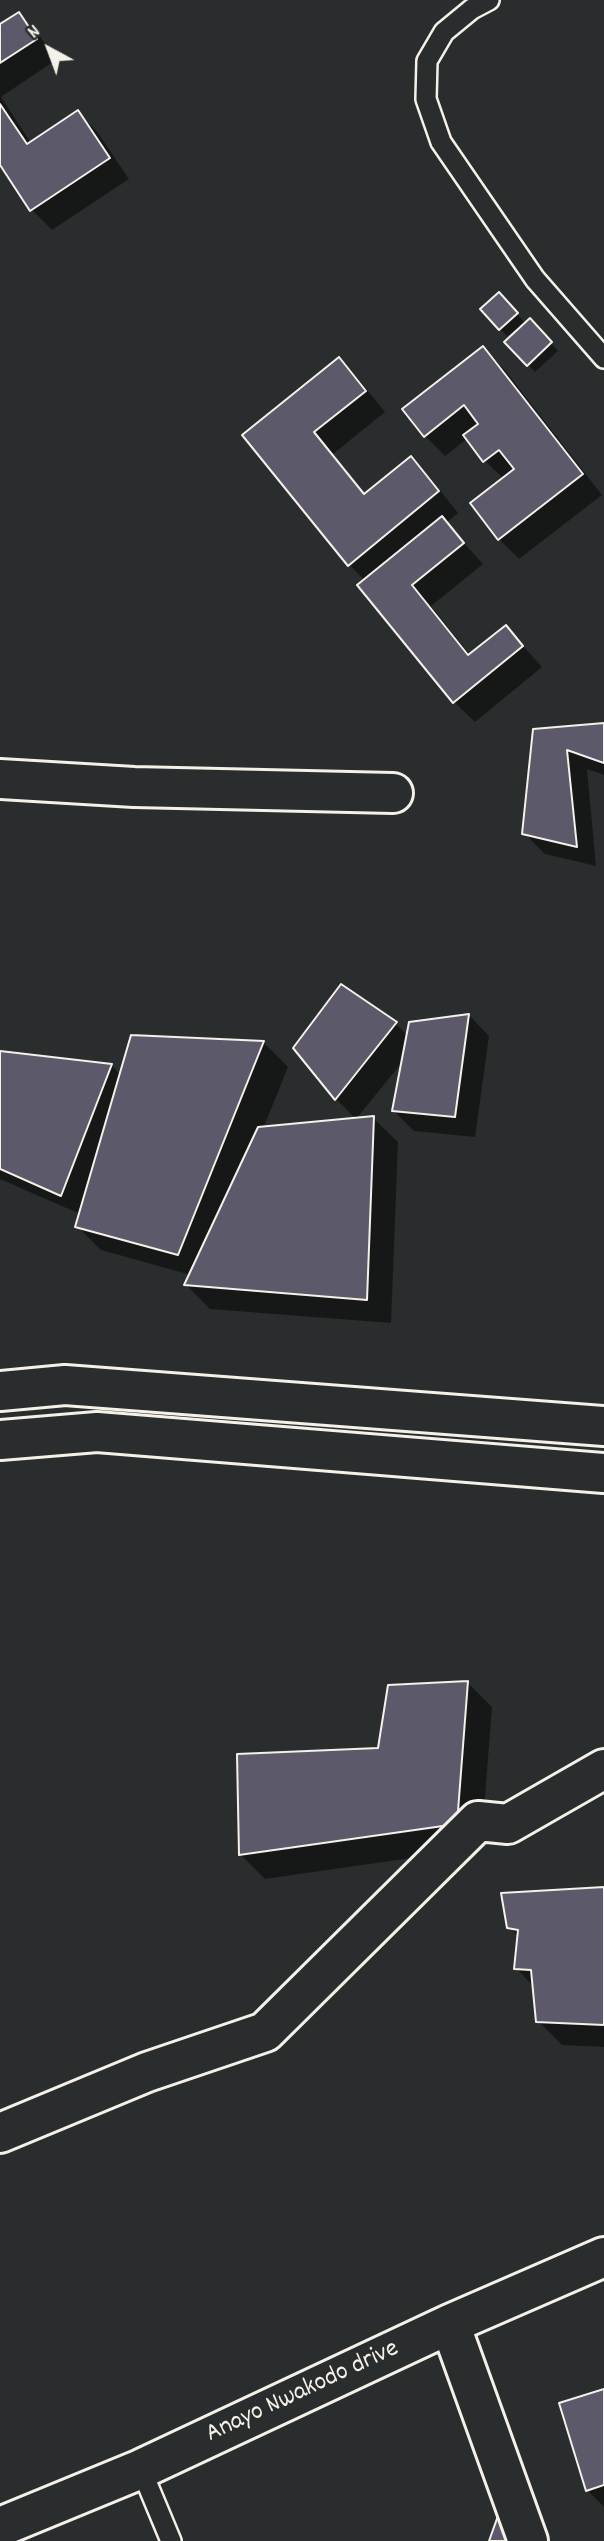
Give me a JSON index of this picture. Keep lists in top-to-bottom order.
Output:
{
  "streets": {
    "street": ["Anayo Nwakodo drive"]
  },
  "north": "top left"
}
